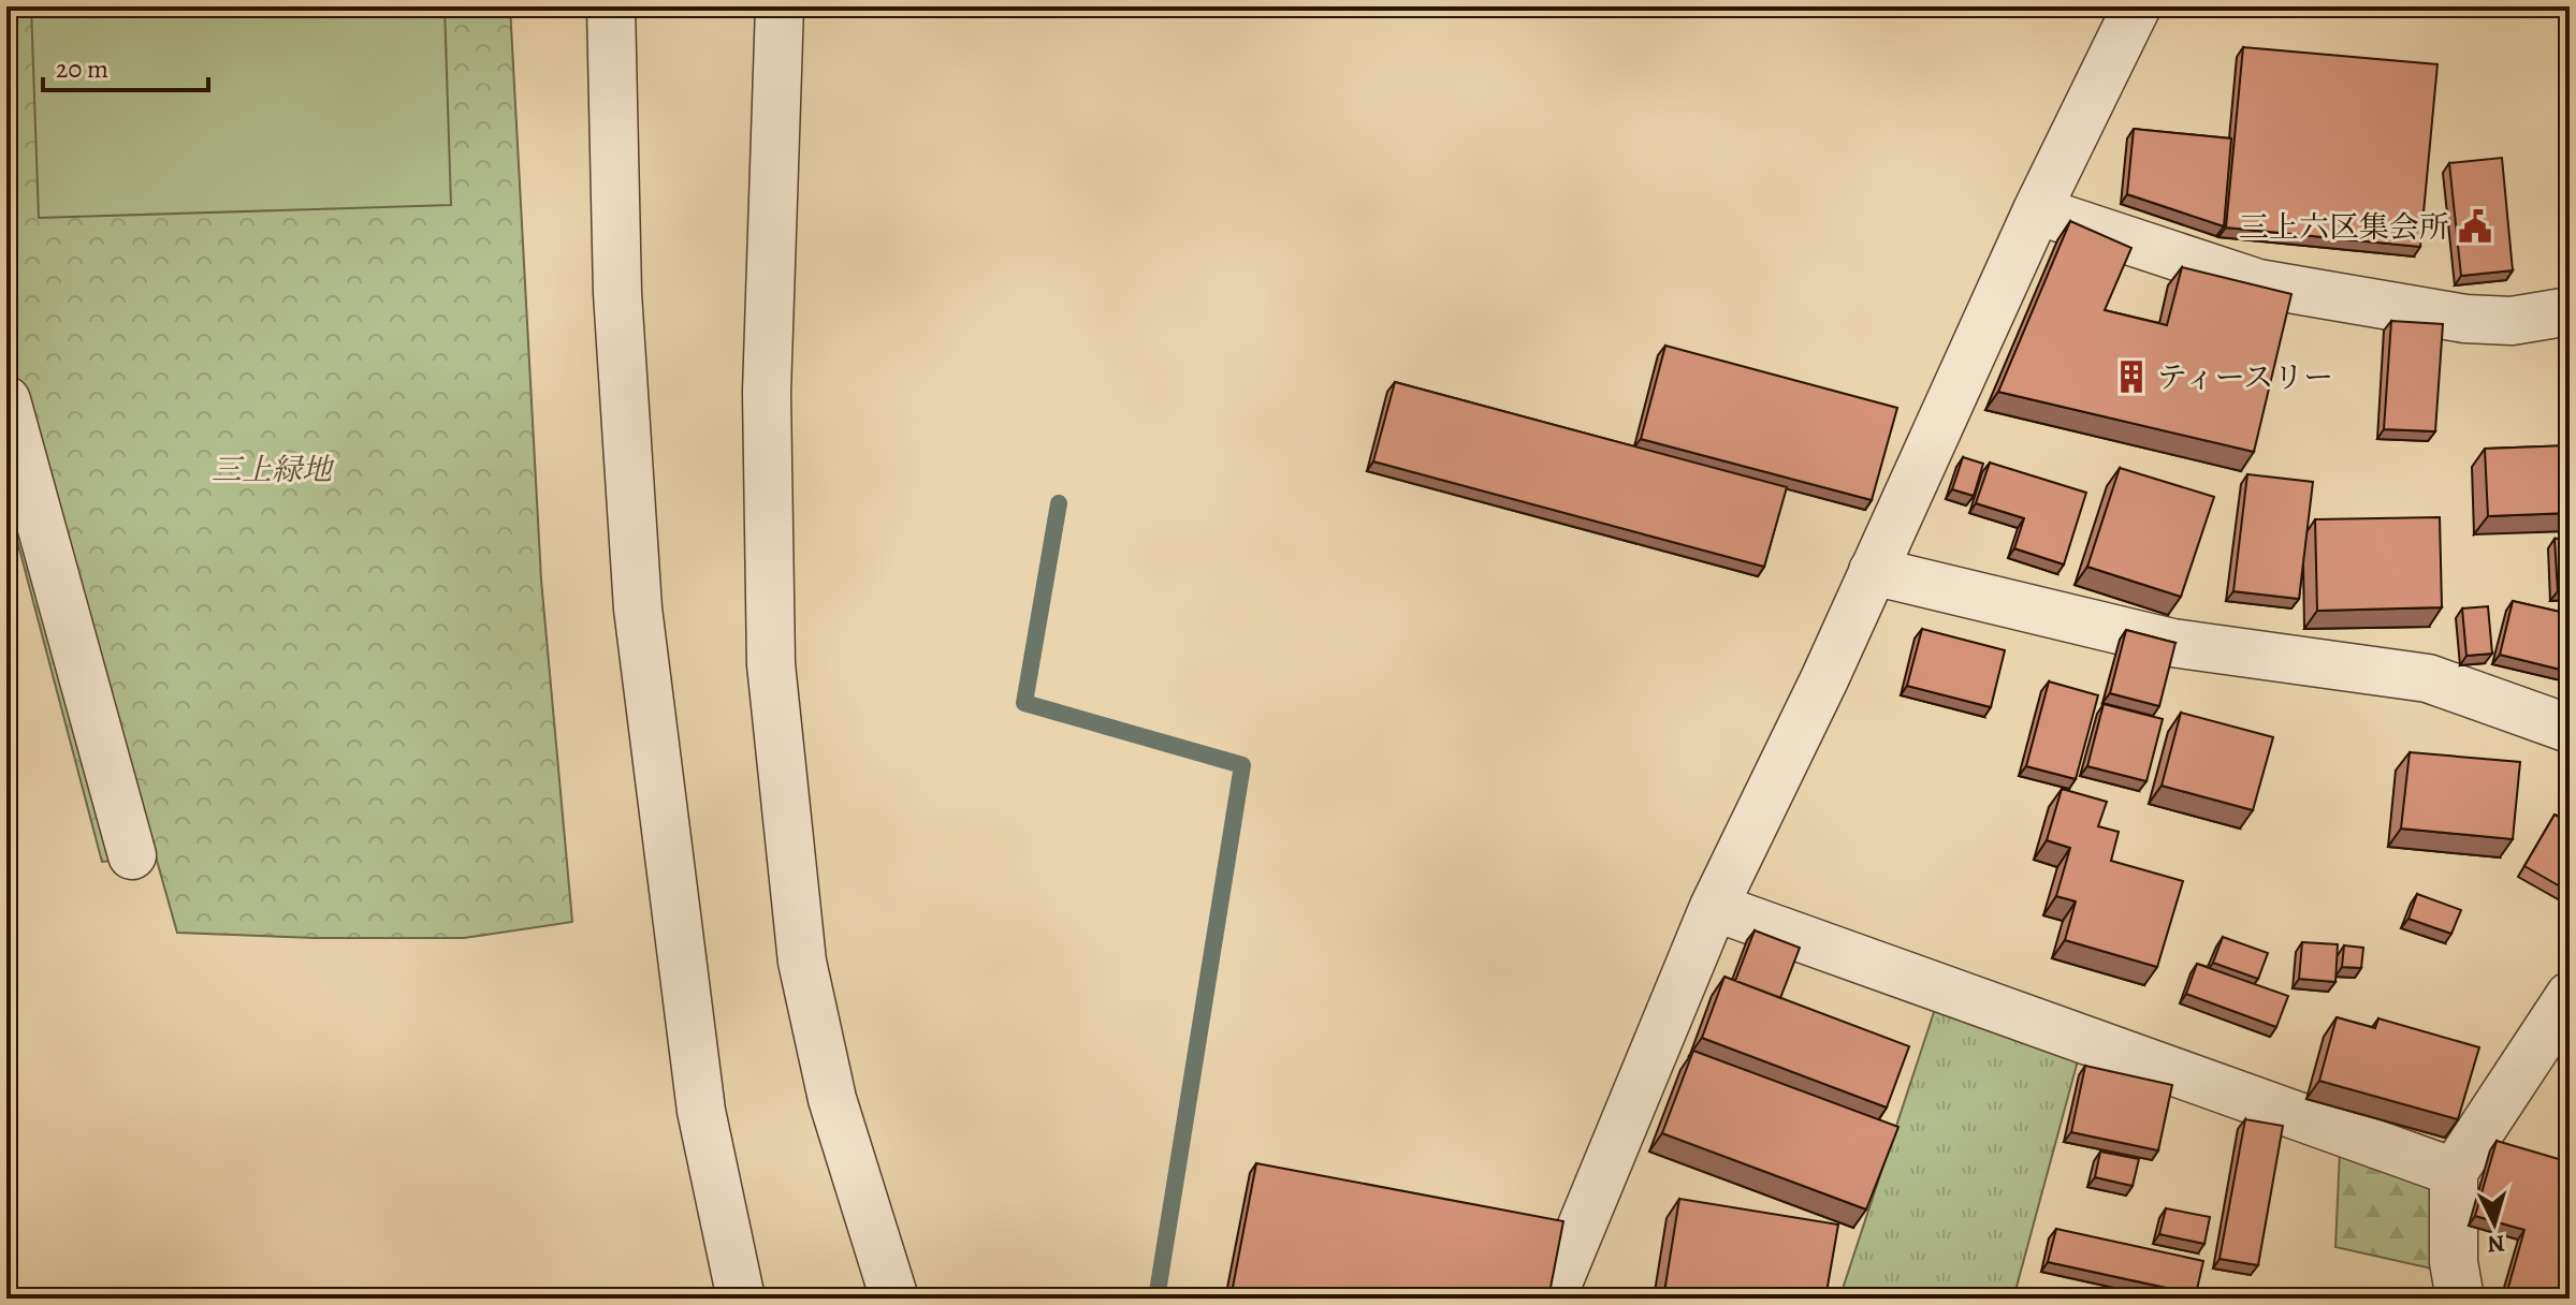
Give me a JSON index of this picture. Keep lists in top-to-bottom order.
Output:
{
  "parks": ["三上緑地"],
  "places": {
    "public building": ["三上六区集会所"],
    "building": ["ティースリー"]
  },
  "scale_bar": "20 m",
  "north": "bottom"
}
